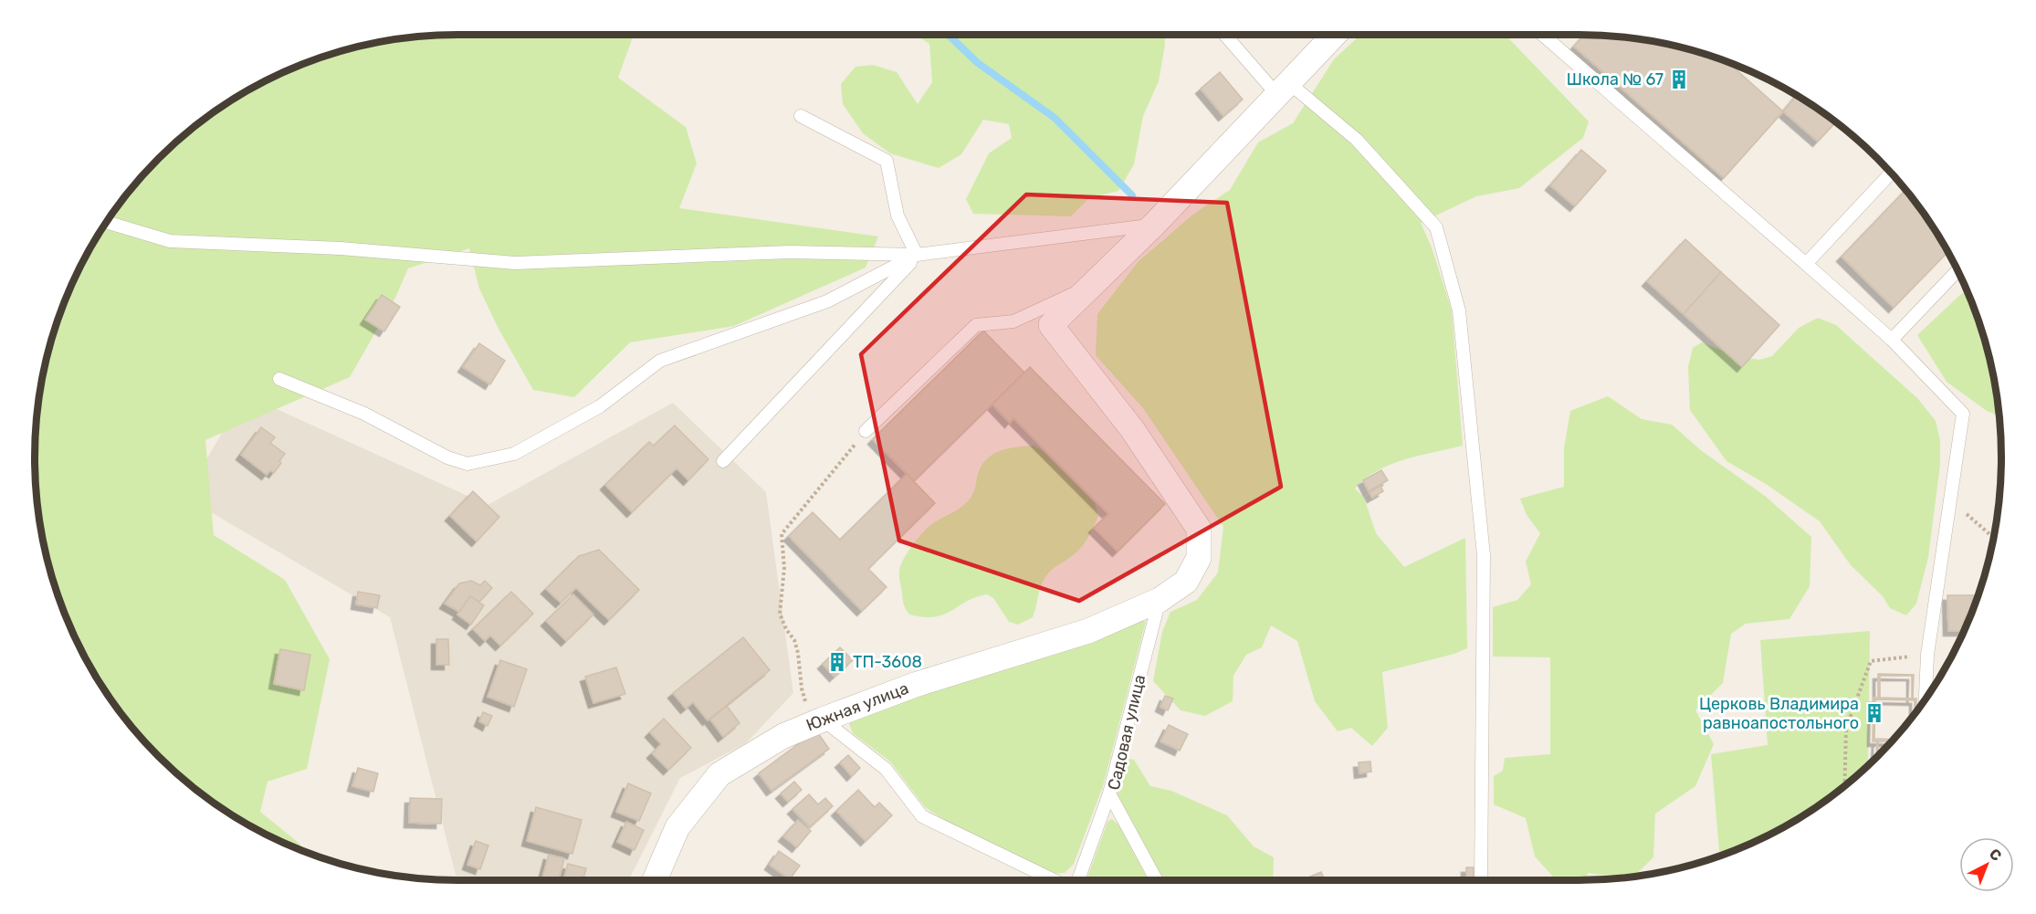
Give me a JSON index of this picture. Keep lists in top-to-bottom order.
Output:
{
  "streets": {
    "street": ["Южная улица"],
    "lane": ["Садовая улица"]
  },
  "crossings": [
    ["Южная улица", "Садовая улица"]
  ],
  "places": {
    "building": ["Школа № 67", "ТП-3608", "Церковь Владимира равноапостольного"]
  },
  "north": "top right"
}
